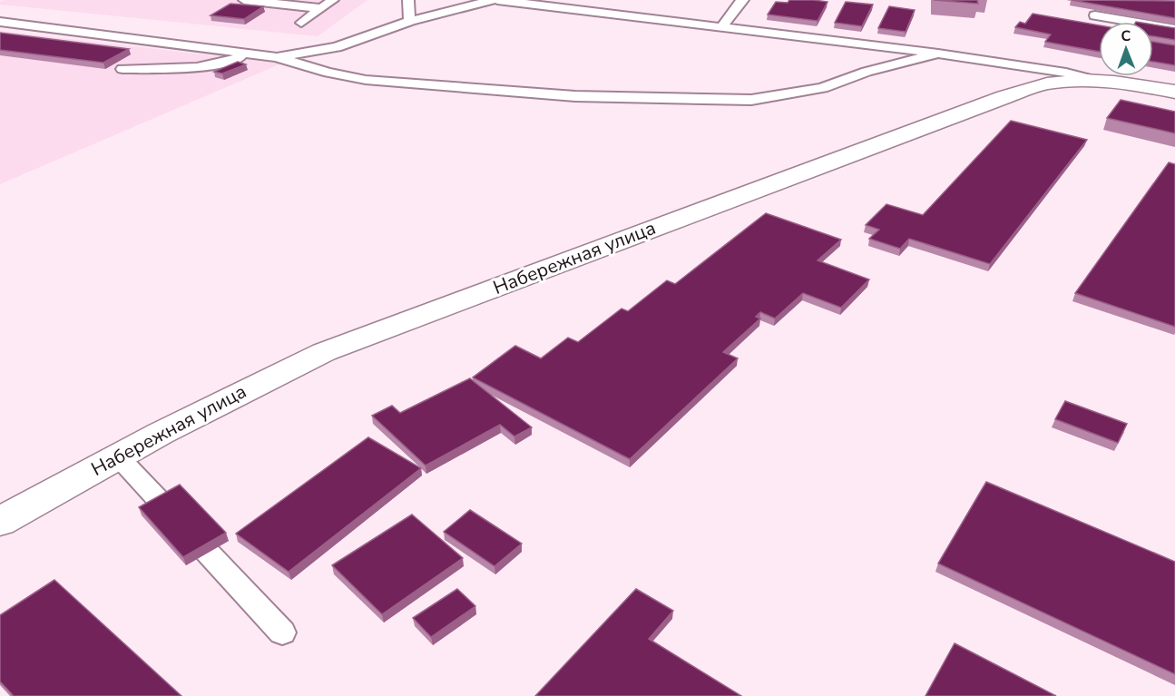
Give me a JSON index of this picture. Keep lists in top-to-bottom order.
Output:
{
  "streets": {
    "street": ["Набережная улица"]
  },
  "north": "top"
}
